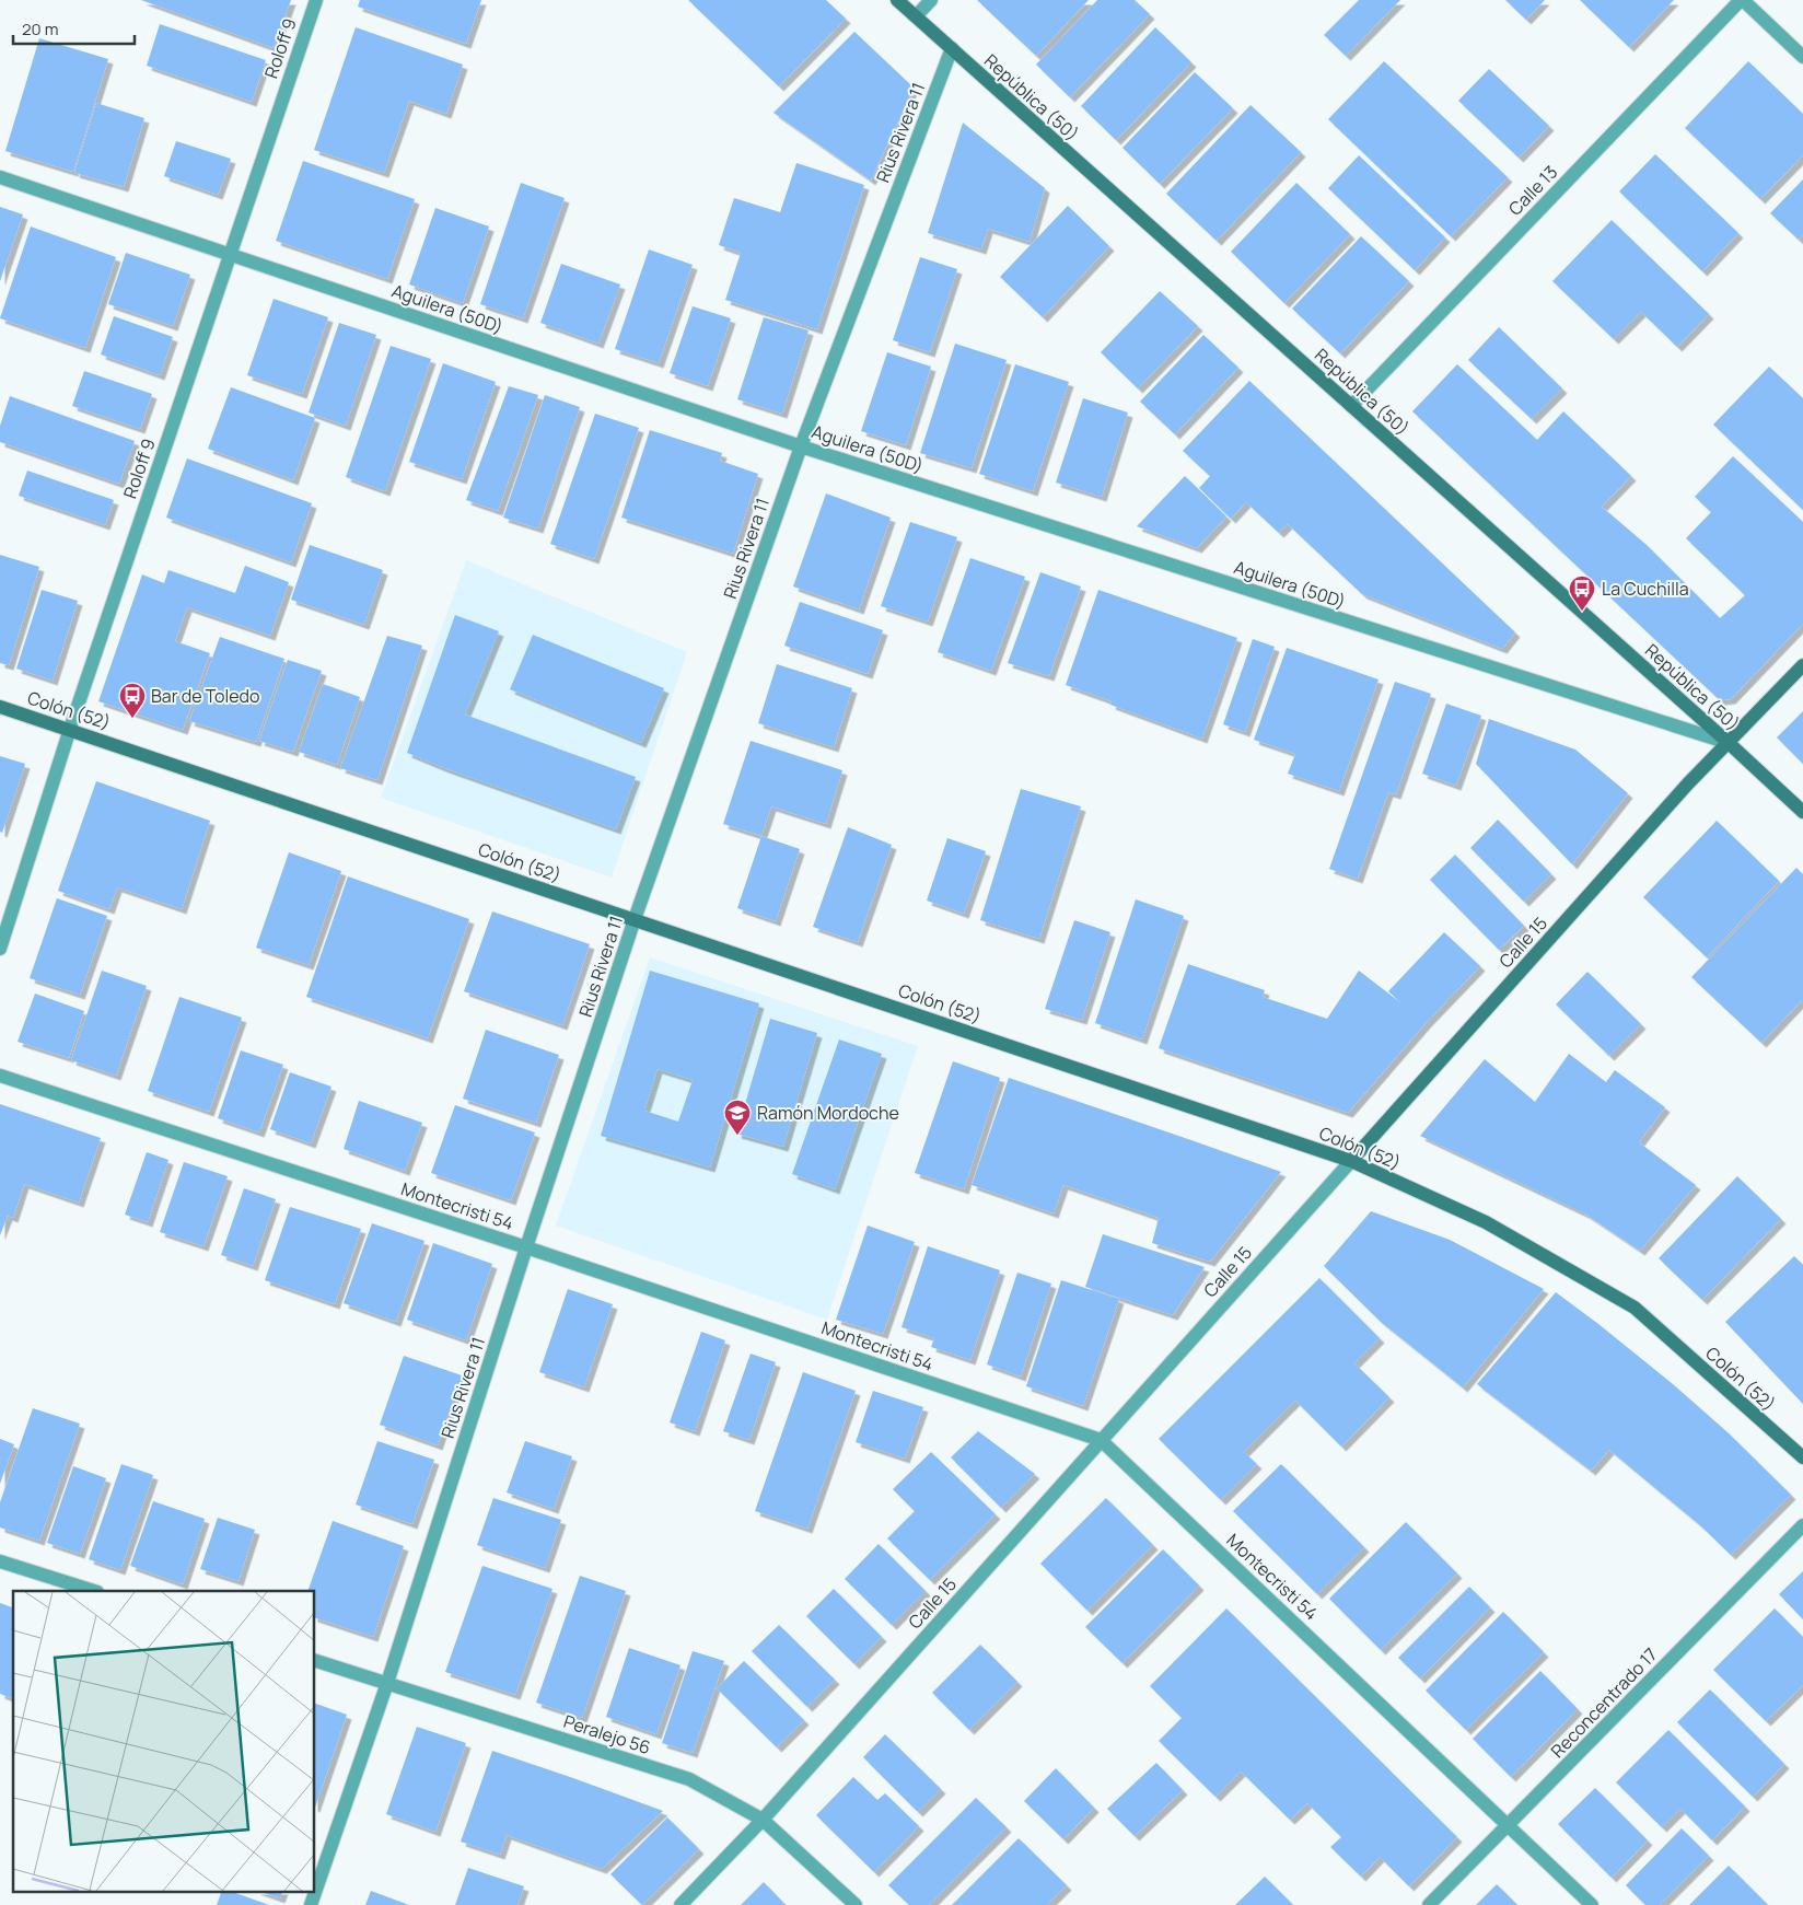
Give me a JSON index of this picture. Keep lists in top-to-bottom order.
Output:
{
  "streets": {
    "main road": ["República (50)", "Colón (52)", "Calle 15"],
    "street": [
      "Roloff 9",
      "Rius Rivera 11",
      "Calle 13",
      "Aguilera (50D)",
      "Montecristi 54",
      "Reconcentrado 17",
      "Peralejo 56"
    ]
  },
  "crossings": [
    ["Roloff 9", "Aguilera (50D)"],
    ["Roloff 9", "Colón (52)"],
    ["República (50)", "Rius Rivera 11"],
    ["República (50)", "Calle 13"],
    ["República (50)", "Aguilera (50D)"],
    ["República (50)", "Calle 15"],
    ["Rius Rivera 11", "Aguilera (50D)"],
    ["Rius Rivera 11", "Colón (52)"],
    ["Rius Rivera 11", "Montecristi 54"],
    ["Rius Rivera 11", "Peralejo 56"],
    ["Aguilera (50D)", "Calle 15"],
    ["Colón (52)", "Calle 15"],
    ["Calle 15", "Montecristi 54"],
    ["Calle 15", "Peralejo 56"],
    ["Montecristi 54", "Reconcentrado 17"]
  ],
  "places": {
    "bus stop": ["La Cuchilla", "Bar de Toledo"],
    "school or university": ["Ramón Mordoche"]
  },
  "scale_bar": "20 m"
}
